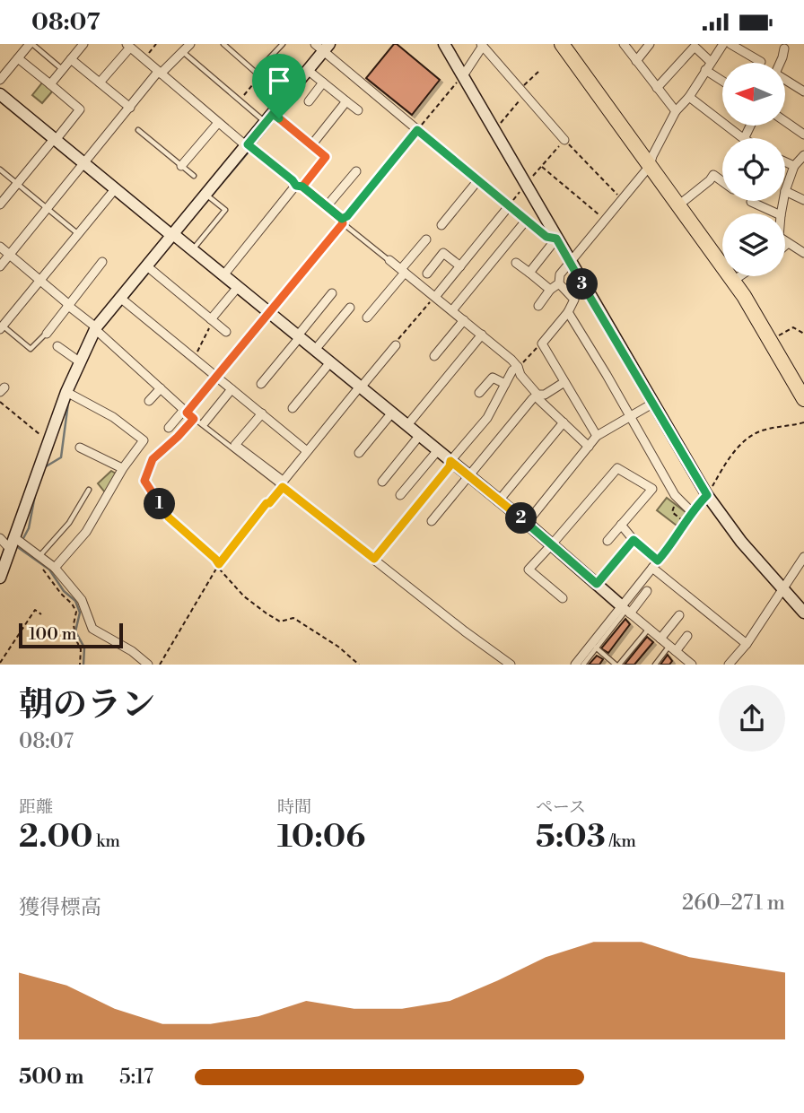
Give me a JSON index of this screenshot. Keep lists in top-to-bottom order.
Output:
{
  "scale_bar": "100 m",
  "north": "left",
  "page": {
    "status": "08:07",
    "pins": ["3", "1", "2"],
    "scale": "100 m",
    "heading": ["朝のラン", "08:07"],
    "stats": [
      ["距離", "2.00 km"],
      ["時間", "10:06"],
      ["ペース", "5:03 /km"]
    ],
    "chart": ["獲得標高", "260–271 m"],
    "list": [
      {
        "name": "500 m",
        "note": "5:17"
      }
    ]
  }
}
